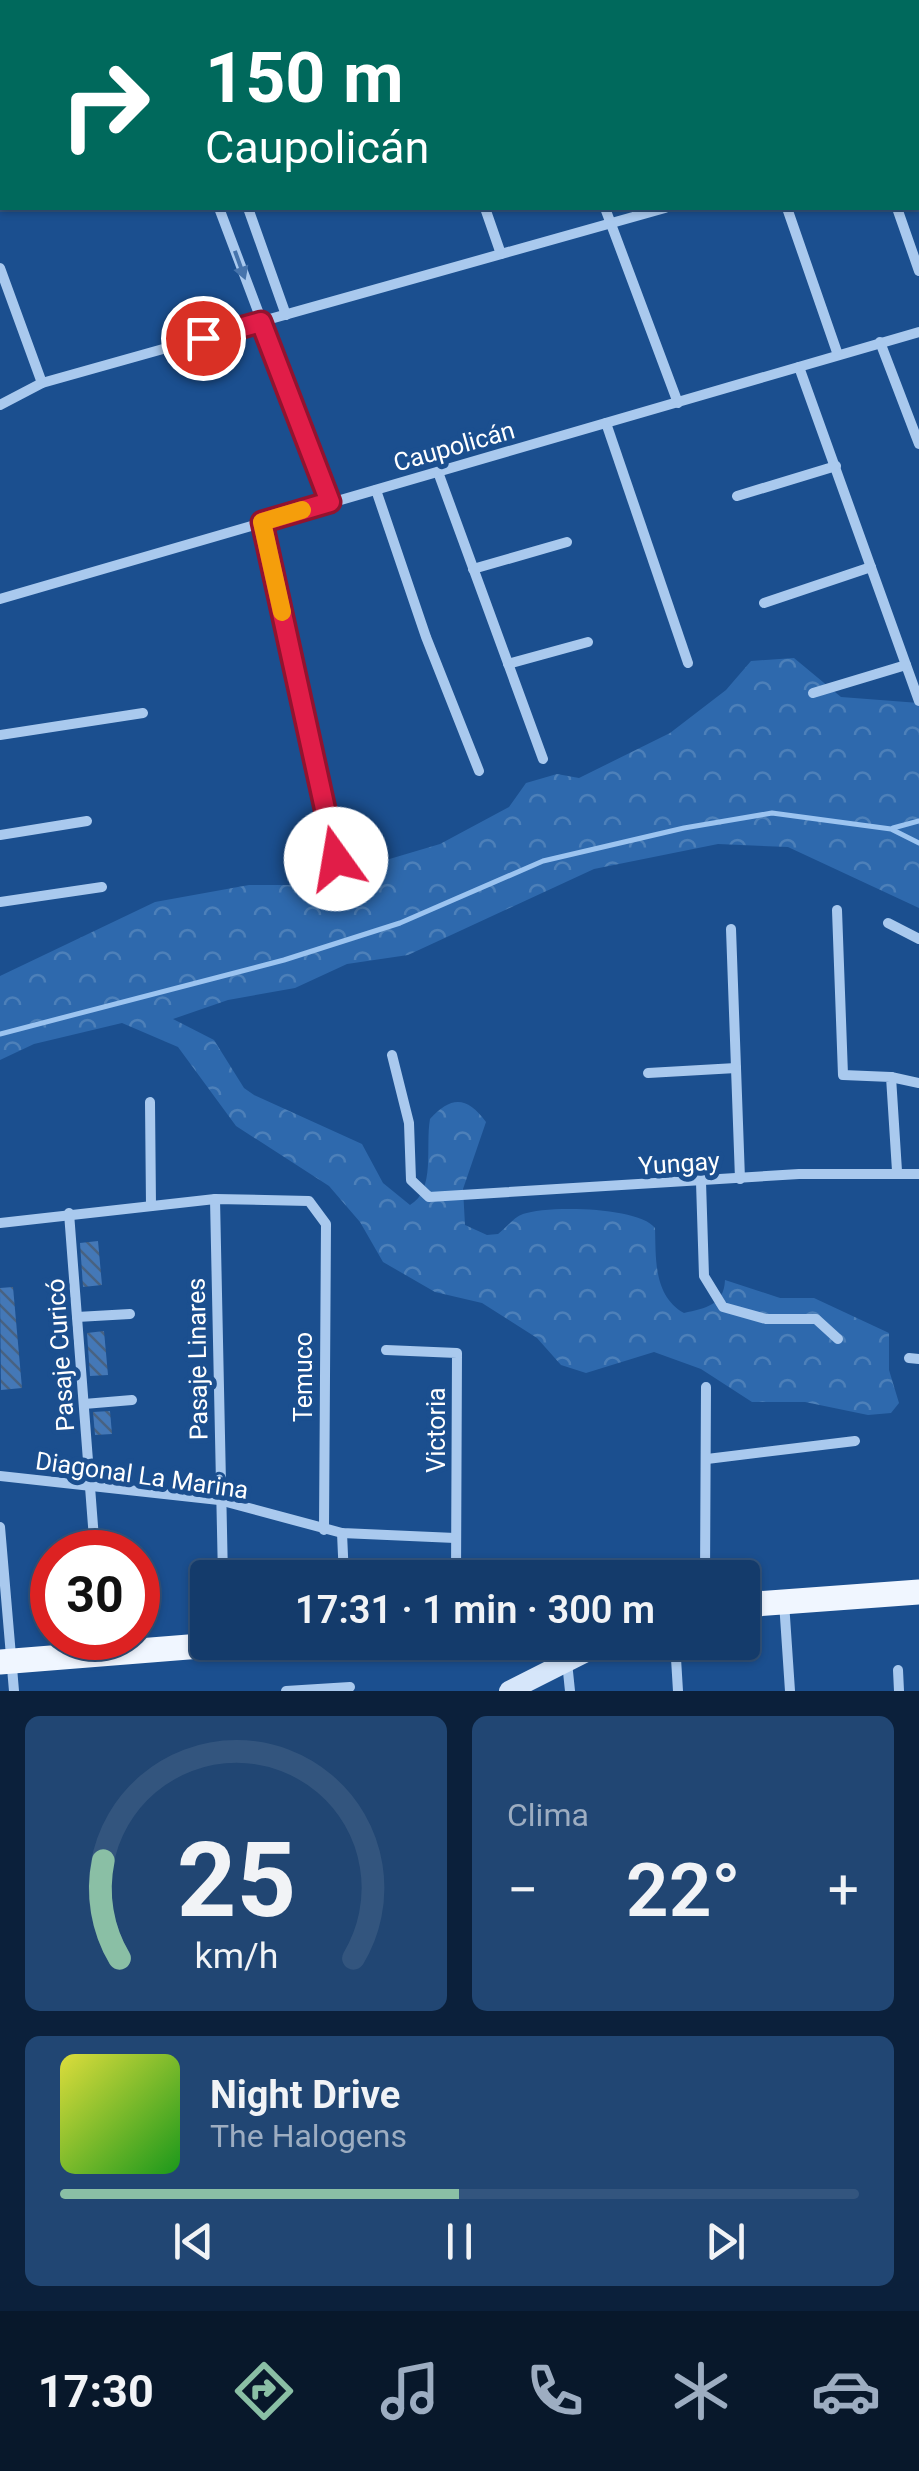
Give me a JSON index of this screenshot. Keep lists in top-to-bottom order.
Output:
{
  "streets": {
    "street": [
      "Caupolicán",
      "Yungay",
      "Pasaje Curicó",
      "Pasaje Linares",
      "Temuco",
      "Victoria",
      "Diagonal La Marina"
    ]
  },
  "crossings": [
    ["Pasaje Curicó", "Diagonal La Marina"],
    ["Pasaje Linares", "Temuco"],
    ["Pasaje Linares", "Diagonal La Marina"],
    ["Temuco", "Diagonal La Marina"],
    ["Victoria", "Diagonal La Marina"]
  ],
  "page": {
    "turn": ["150 m", "Caupolicán"],
    "limit": "30",
    "trip": "17:31 · 1 min · 300 m",
    "tile": "Clima",
    "heat": ["−", "22°", "+"],
    "song": ["Night Drive", "The Halogens"],
    "tabs": "17:30",
    "gauge": ["25", "km/h"]
  }
}
